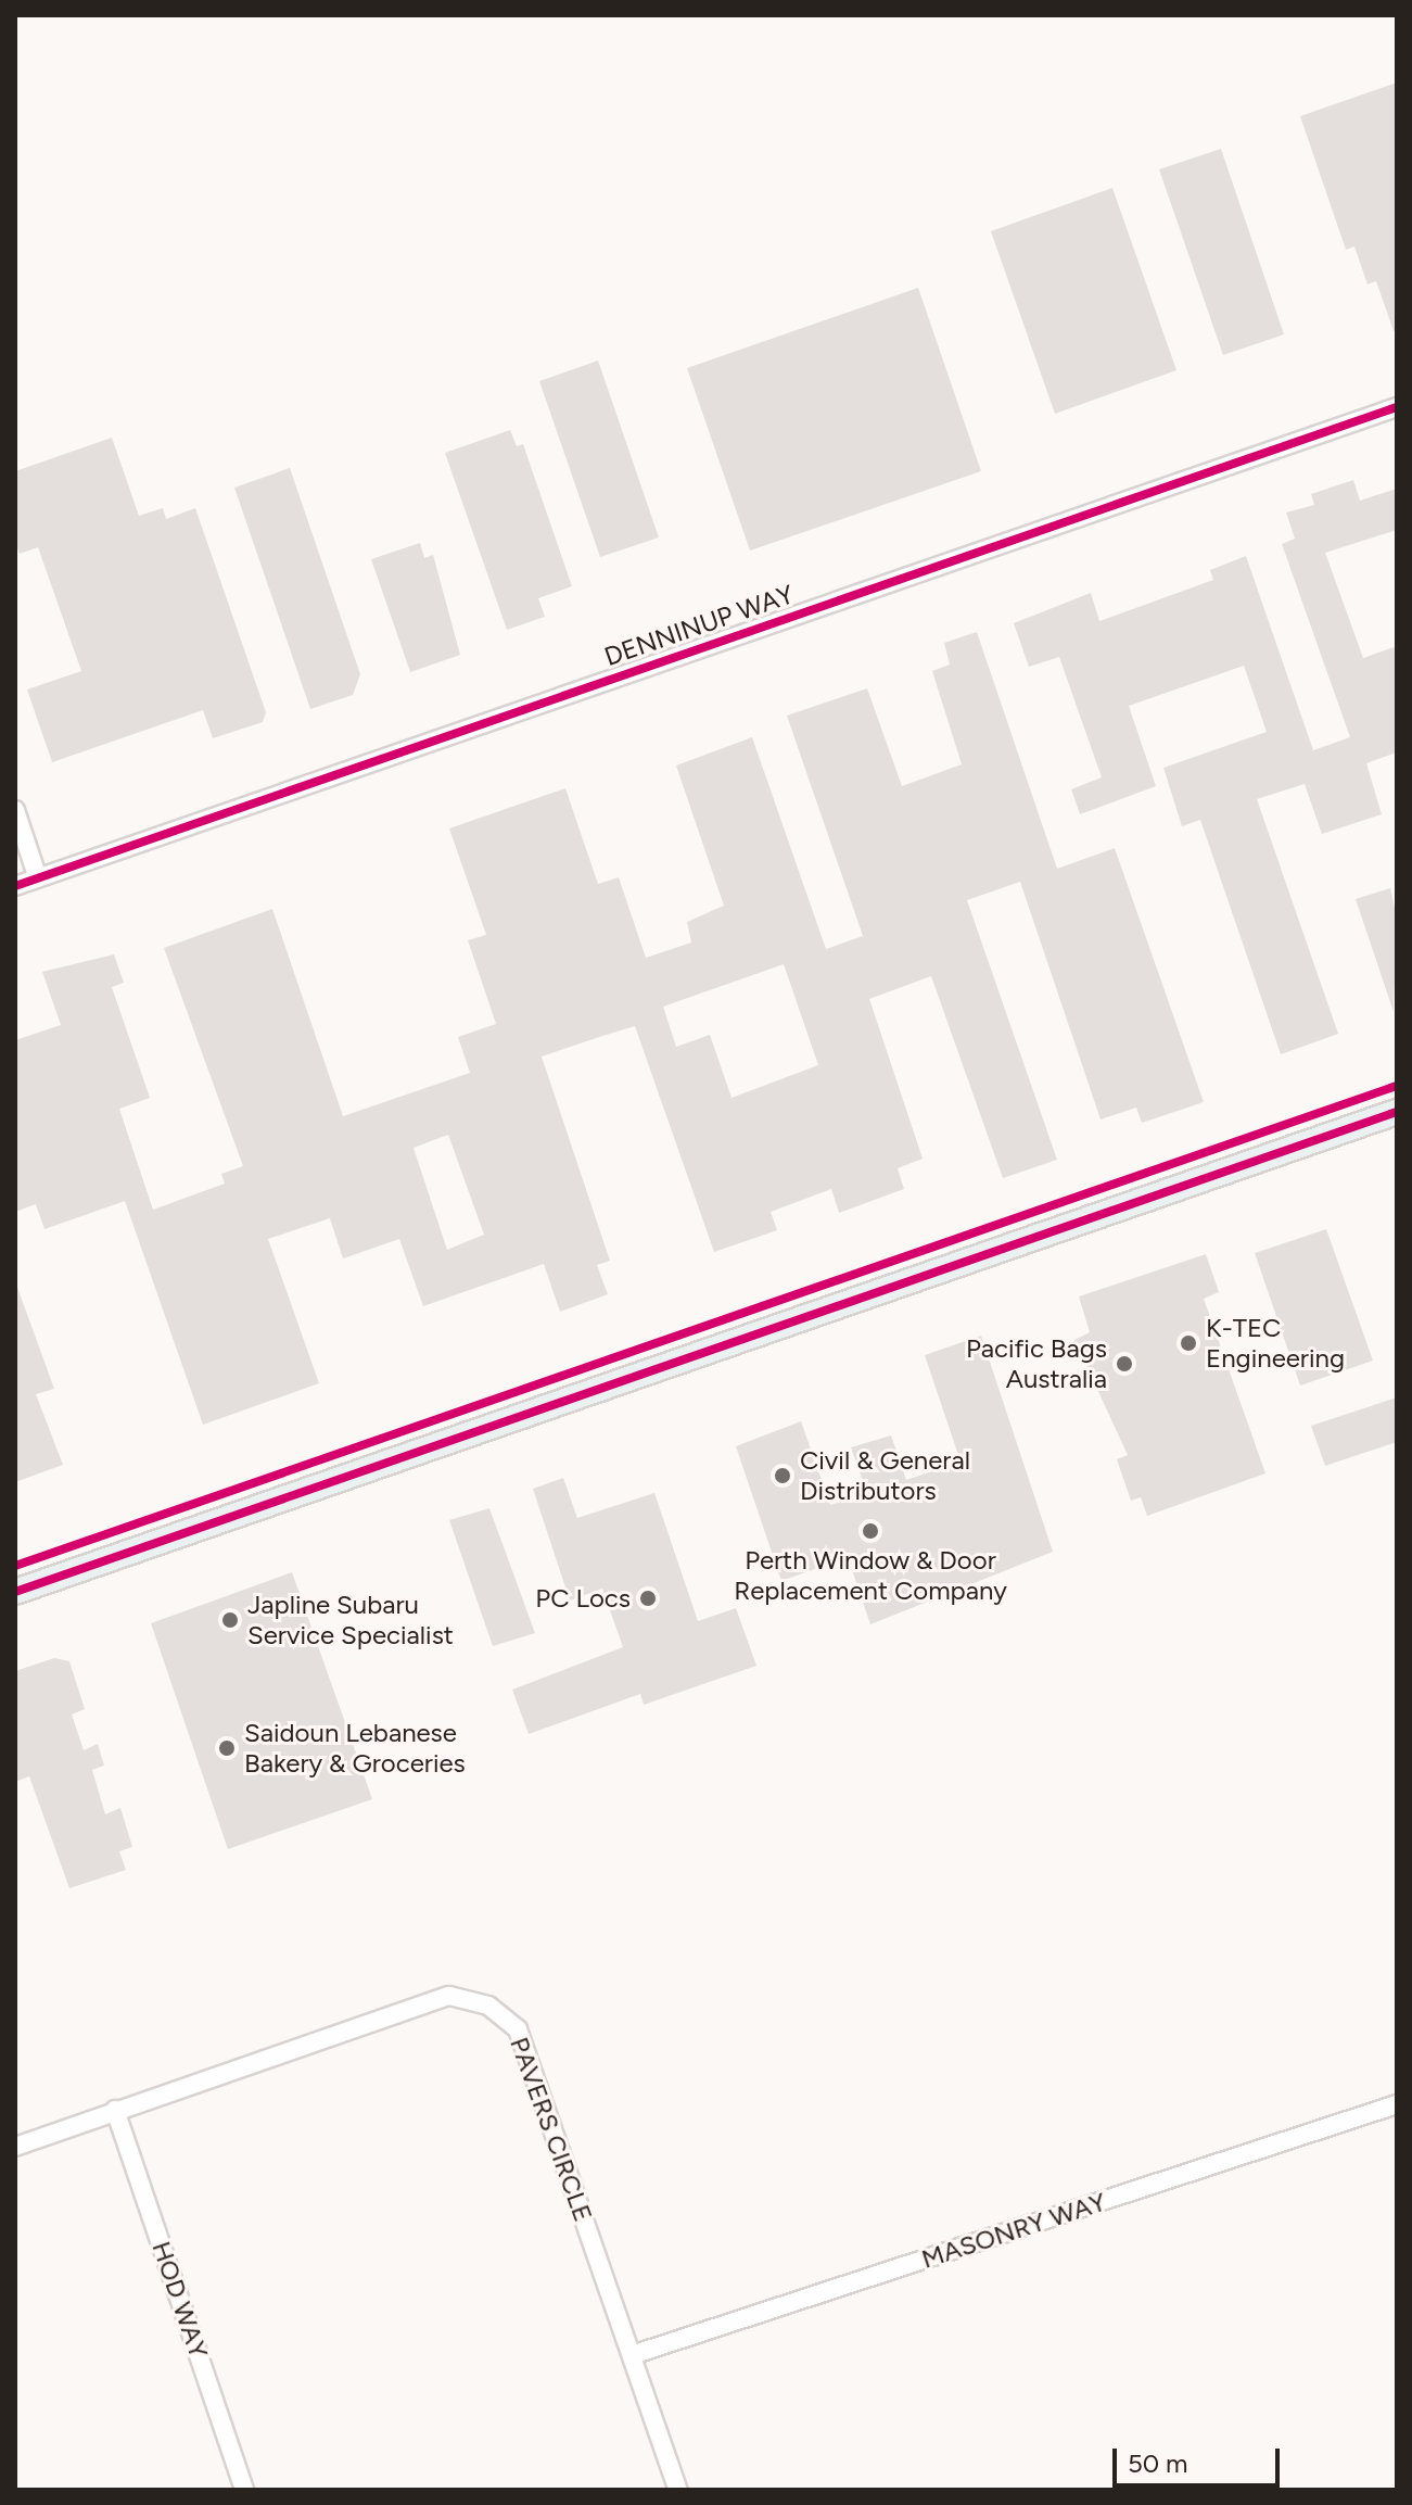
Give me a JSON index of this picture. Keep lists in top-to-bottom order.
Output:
{
  "streets": {
    "street": [
      "DENNINUP WAY",
      "PAVERS CIRCLE",
      "MASONRY WAY",
      "HOD WAY"
    ]
  },
  "crossings": [
    ["PAVERS CIRCLE", "MASONRY WAY"],
    ["PAVERS CIRCLE", "HOD WAY"]
  ],
  "places": [
    "K-TEC Engineering",
    "Pacific Bags Australia",
    "Civil & General Distributors",
    "Perth Window & Door Replacement Company",
    "PC Locs",
    "Japline Subaru Service Specialist",
    "Saidoun Lebanese Bakery & Groceries"
  ],
  "scale_bar": "50 m"
}
